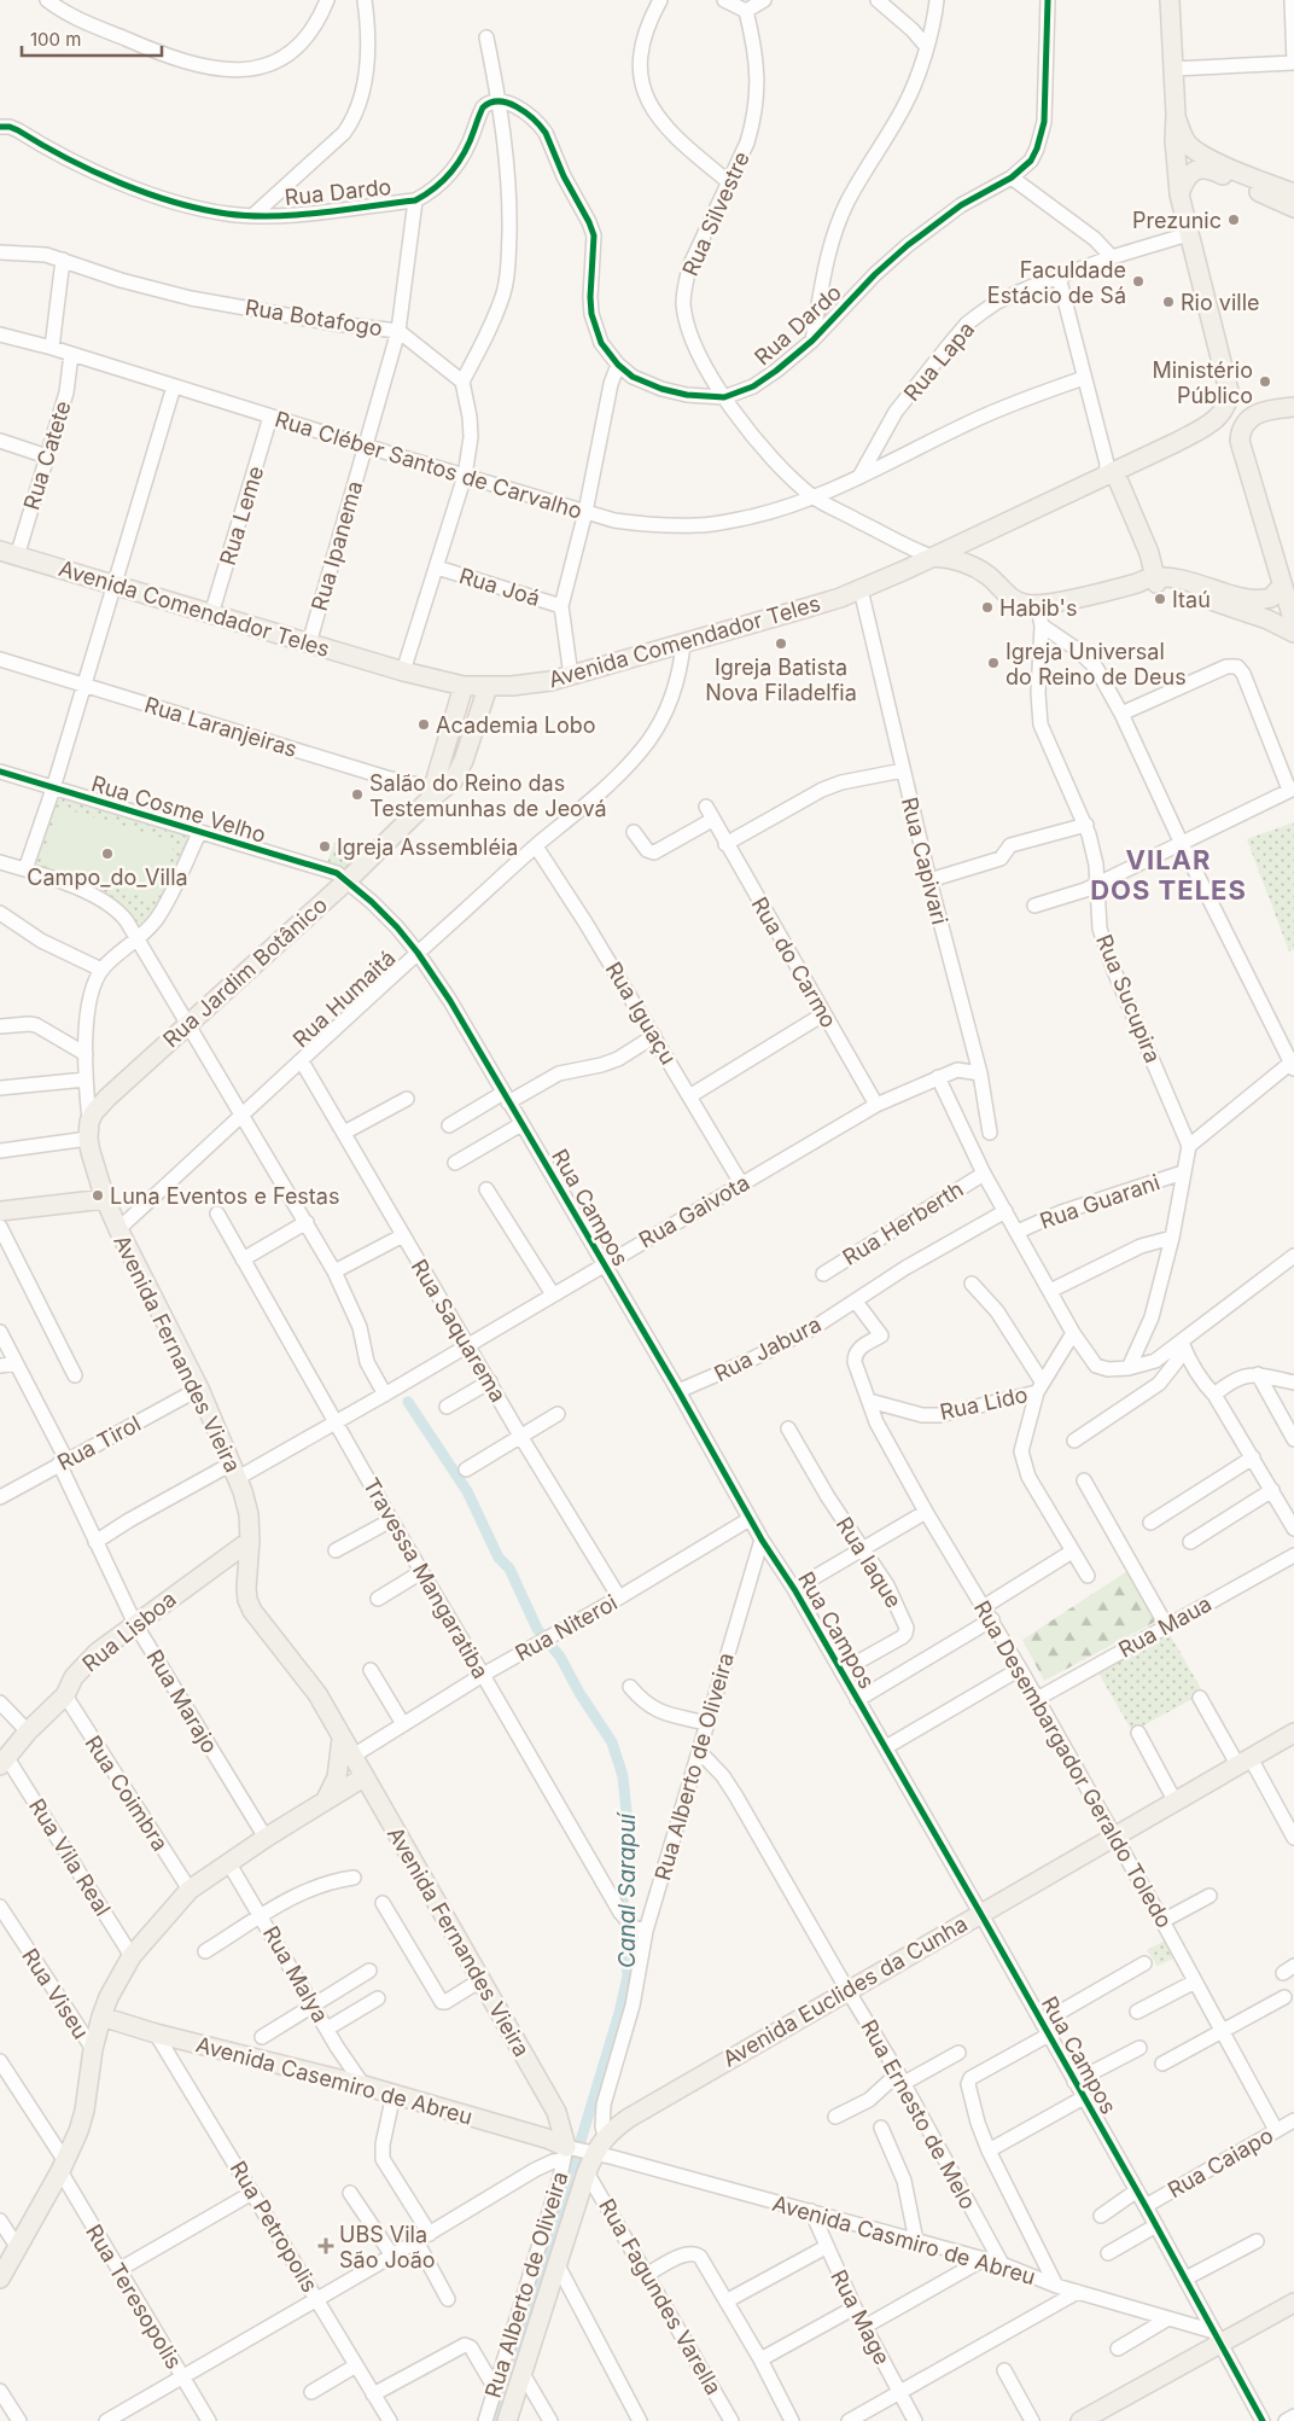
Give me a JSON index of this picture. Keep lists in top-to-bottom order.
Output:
{
  "streets": {
    "main road": [
      "Avenida Comendador Teles",
      "Rua Jardim Botânico",
      "Avenida Fernandes Vieira",
      "Rua Lisboa",
      "Avenida Euclides da Cunha",
      "Avenida Casemiro de Abreu"
    ],
    "street": [
      "Rua Dardo",
      "Rua Silvestre",
      "Rua Botafogo",
      "Rua Lapa",
      "Rua Catete",
      "Rua Cléber Santos de Carvalho",
      "Rua Leme",
      "Rua Ipanema",
      "Rua Joá",
      "Rua Laranjeiras",
      "Rua Cosme Velho",
      "Rua Capivari",
      "Rua do Carmo",
      "Rua Humaitá",
      "Rua Sucupira",
      "Rua Iguaçu",
      "Rua Guarani",
      "Rua Campos",
      "Rua Gaivota",
      "Rua Herberth",
      "Rua Saquarema",
      "Rua Jabura",
      "Rua Lido",
      "Rua Tirol",
      "Rua Iaque",
      "Travessa Mangaratiba",
      "Rua Maua",
      "Rua Niteroi",
      "Rua Marajo",
      "Rua Desembargador Geraldo Toledo",
      "Rua Alberto de Oliveira",
      "Rua Coimbra",
      "Rua Vila Real",
      "Rua Malya",
      "Rua Viseu",
      "Rua Ernesto de Melo",
      "Rua Caiapo",
      "Rua Petropolis",
      "Avenida Casmiro de Abreu",
      "Rua Teresopolis",
      "Rua Fagundes Varella",
      "Rua Mage"
    ]
  },
  "crossings": [
    ["Rua Dardo", "Rua Silvestre"],
    ["Rua Dardo", "Rua Ipanema"],
    ["Rua Silvestre", "Rua Cléber Santos de Carvalho"],
    ["Rua Silvestre", "Avenida Comendador Teles"],
    ["Rua Botafogo", "Rua Ipanema"],
    ["Rua Lapa", "Rua Cléber Santos de Carvalho"],
    ["Rua Catete", "Rua Cléber Santos de Carvalho"],
    ["Rua Catete", "Avenida Comendador Teles"],
    ["Rua Cléber Santos de Carvalho", "Rua Leme"],
    ["Rua Cléber Santos de Carvalho", "Rua Ipanema"],
    ["Rua Leme", "Avenida Comendador Teles"],
    ["Rua Ipanema", "Avenida Comendador Teles"],
    ["Avenida Comendador Teles", "Rua Capivari"],
    ["Avenida Comendador Teles", "Rua Jardim Botânico"],
    ["Avenida Comendador Teles", "Rua Humaitá"],
    ["Rua Laranjeiras", "Rua Jardim Botânico"],
    ["Rua Cosme Velho", "Rua Jardim Botânico"],
    ["Rua Cosme Velho", "Rua Campos"],
    ["Rua Capivari", "Rua Gaivota"],
    ["Rua do Carmo", "Rua Gaivota"],
    ["Rua Jardim Botânico", "Rua Campos"],
    ["Rua Jardim Botânico", "Avenida Fernandes Vieira"],
    ["Rua Humaitá", "Rua Iguaçu"],
    ["Rua Humaitá", "Rua Campos"],
    ["Rua Humaitá", "Rua Saquarema"],
    ["Rua Humaitá", "Avenida Fernandes Vieira"],
    ["Rua Iguaçu", "Rua Gaivota"],
    ["Rua Campos", "Rua Gaivota"],
    ["Rua Campos", "Rua Jabura"],
    ["Rua Campos", "Rua Iaque"],
    ["Rua Campos", "Rua Niteroi"],
    ["Rua Campos", "Rua Alberto de Oliveira"],
    ["Rua Campos", "Avenida Euclides da Cunha"],
    ["Rua Campos", "Rua Caiapo"],
    ["Rua Campos", "Avenida Casmiro de Abreu"],
    ["Rua Gaivota", "Rua Saquarema"],
    ["Rua Gaivota", "Avenida Fernandes Vieira"],
    ["Rua Gaivota", "Travessa Mangaratiba"],
    ["Rua Gaivota", "Rua Marajo"],
    ["Rua Saquarema", "Rua Niteroi"],
    ["Avenida Fernandes Vieira", "Rua Tirol"],
    ["Avenida Fernandes Vieira", "Rua Niteroi"],
    ["Avenida Fernandes Vieira", "Rua Lisboa"],
    ["Avenida Fernandes Vieira", "Rua Alberto de Oliveira"],
    ["Avenida Fernandes Vieira", "Avenida Euclides da Cunha"],
    ["Avenida Fernandes Vieira", "Avenida Casemiro de Abreu"],
    ["Avenida Fernandes Vieira", "Avenida Casmiro de Abreu"],
    ["Rua Lido", "Rua Desembargador Geraldo Toledo"],
    ["Rua Tirol", "Rua Marajo"],
    ["Travessa Mangaratiba", "Rua Niteroi"],
    ["Travessa Mangaratiba", "Rua Alberto de Oliveira"],
    ["Rua Maua", "Rua Desembargador Geraldo Toledo"],
    ["Rua Lisboa", "Rua Marajo"],
    ["Rua Lisboa", "Rua Coimbra"],
    ["Rua Lisboa", "Rua Vila Real"],
    ["Rua Desembargador Geraldo Toledo", "Avenida Euclides da Cunha"],
    ["Rua Desembargador Geraldo Toledo", "Rua Caiapo"],
    ["Rua Alberto de Oliveira", "Avenida Euclides da Cunha"],
    ["Rua Alberto de Oliveira", "Avenida Casemiro de Abreu"],
    ["Rua Alberto de Oliveira", "Rua Ernesto de Melo"],
    ["Rua Alberto de Oliveira", "Avenida Casmiro de Abreu"],
    ["Rua Malya", "Avenida Casemiro de Abreu"],
    ["Avenida Euclides da Cunha", "Avenida Casemiro de Abreu"],
    ["Avenida Euclides da Cunha", "Rua Ernesto de Melo"],
    ["Avenida Euclides da Cunha", "Avenida Casmiro de Abreu"],
    ["Avenida Euclides da Cunha", "Rua Fagundes Varella"],
    ["Avenida Casemiro de Abreu", "Rua Petropolis"],
    ["Avenida Casemiro de Abreu", "Avenida Casmiro de Abreu"],
    ["Rua Ernesto de Melo", "Avenida Casmiro de Abreu"],
    ["Avenida Casmiro de Abreu", "Rua Mage"]
  ],
  "districts": ["VILAR DOS TELES"],
  "water": ["Canal Sarapuí"],
  "places": {
    "other": [
      "Prezunic",
      "Faculdade Estácio de Sá",
      "Rio ville",
      "Ministério Público",
      "Itaú",
      "Habib's",
      "Igreja Batista Nova Filadelfia",
      "Igreja Universal do Reino de Deus",
      "Academia Lobo",
      "Salão do Reino das Testemunhas de Jeová",
      "Igreja Assembléia",
      "Campo_do_Villa",
      "Luna Eventos e Festas"
    ],
    "health": ["UBS Vila São João"]
  },
  "scale_bar": "100 m"
}
